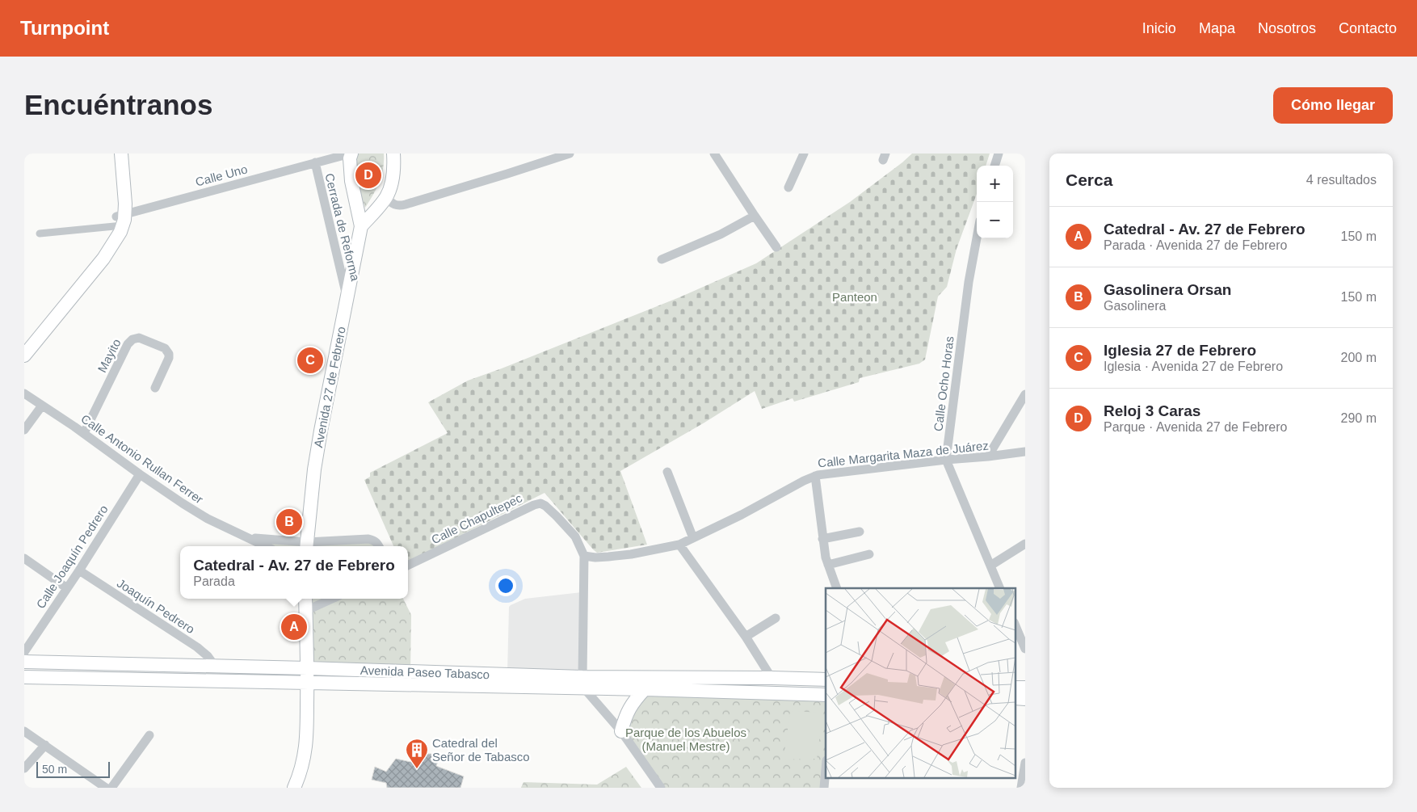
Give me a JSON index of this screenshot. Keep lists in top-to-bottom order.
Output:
{
  "streets": {
    "main road": ["Avenida 27 de Febrero", "Avenida Paseo Tabasco"],
    "street": [
      "Calle Uno",
      "Cerrada de Reforma",
      "Mayito",
      "Calle Ocho Horas",
      "Calle Margarita Maza de Juárez",
      "Calle Antonio Rullan Ferrer",
      "Calle Chapultepec",
      "Calle Joaquín Pedrero",
      "Joaquín Pedrero"
    ]
  },
  "crossings": [
    ["Calle Uno", "Cerrada de Reforma"],
    ["Calle Uno", "Avenida 27 de Febrero"],
    ["Cerrada de Reforma", "Avenida 27 de Febrero"],
    ["Mayito", "Calle Antonio Rullan Ferrer"],
    ["Calle Ocho Horas", "Calle Margarita Maza de Juárez"],
    ["Avenida 27 de Febrero", "Calle Antonio Rullan Ferrer"],
    ["Calle Margarita Maza de Juárez", "Calle Chapultepec"],
    ["Calle Antonio Rullan Ferrer", "Calle Joaquín Pedrero"],
    ["Calle Chapultepec", "Avenida Paseo Tabasco"],
    ["Calle Joaquín Pedrero", "Joaquín Pedrero"],
    ["Joaquín Pedrero", "Avenida Paseo Tabasco"]
  ],
  "parks": ["Panteon", "Parque de los Abuelos (Manuel Mestre)"],
  "places": {
    "building": ["Catedral del Señor de Tabasco"]
  },
  "scale_bar": "50 m",
  "page": {
    "header": "Turnpoint",
    "nav": [
      "Inicio",
      "Mapa",
      "Nosotros",
      "Contacto"
    ],
    "buttons": "Cómo llegar",
    "title": "Encuéntranos",
    "heading": ["Cerca", "4 resultados"],
    "pins": [
      "D",
      "C",
      "B",
      "A"
    ],
    "map_buttons": ["+", "−"],
    "list": [
      {
        "mark": "A",
        "name": "Catedral - Av. 27 de Febrero",
        "note": "Parada · Avenida 27 de Febrero",
        "value": "150 m"
      },
      {
        "mark": "B",
        "name": "Gasolinera Orsan",
        "note": "Gasolinera",
        "value": "150 m"
      },
      {
        "mark": "C",
        "name": "Iglesia 27 de Febrero",
        "note": "Iglesia · Avenida 27 de Febrero",
        "value": "200 m"
      },
      {
        "mark": "D",
        "name": "Reloj 3 Caras",
        "note": "Parque · Avenida 27 de Febrero",
        "value": "290 m"
      }
    ],
    "popup": ["Catedral - Av. 27 de Febrero", "Parada"],
    "scale": "50 m"
  }
}
